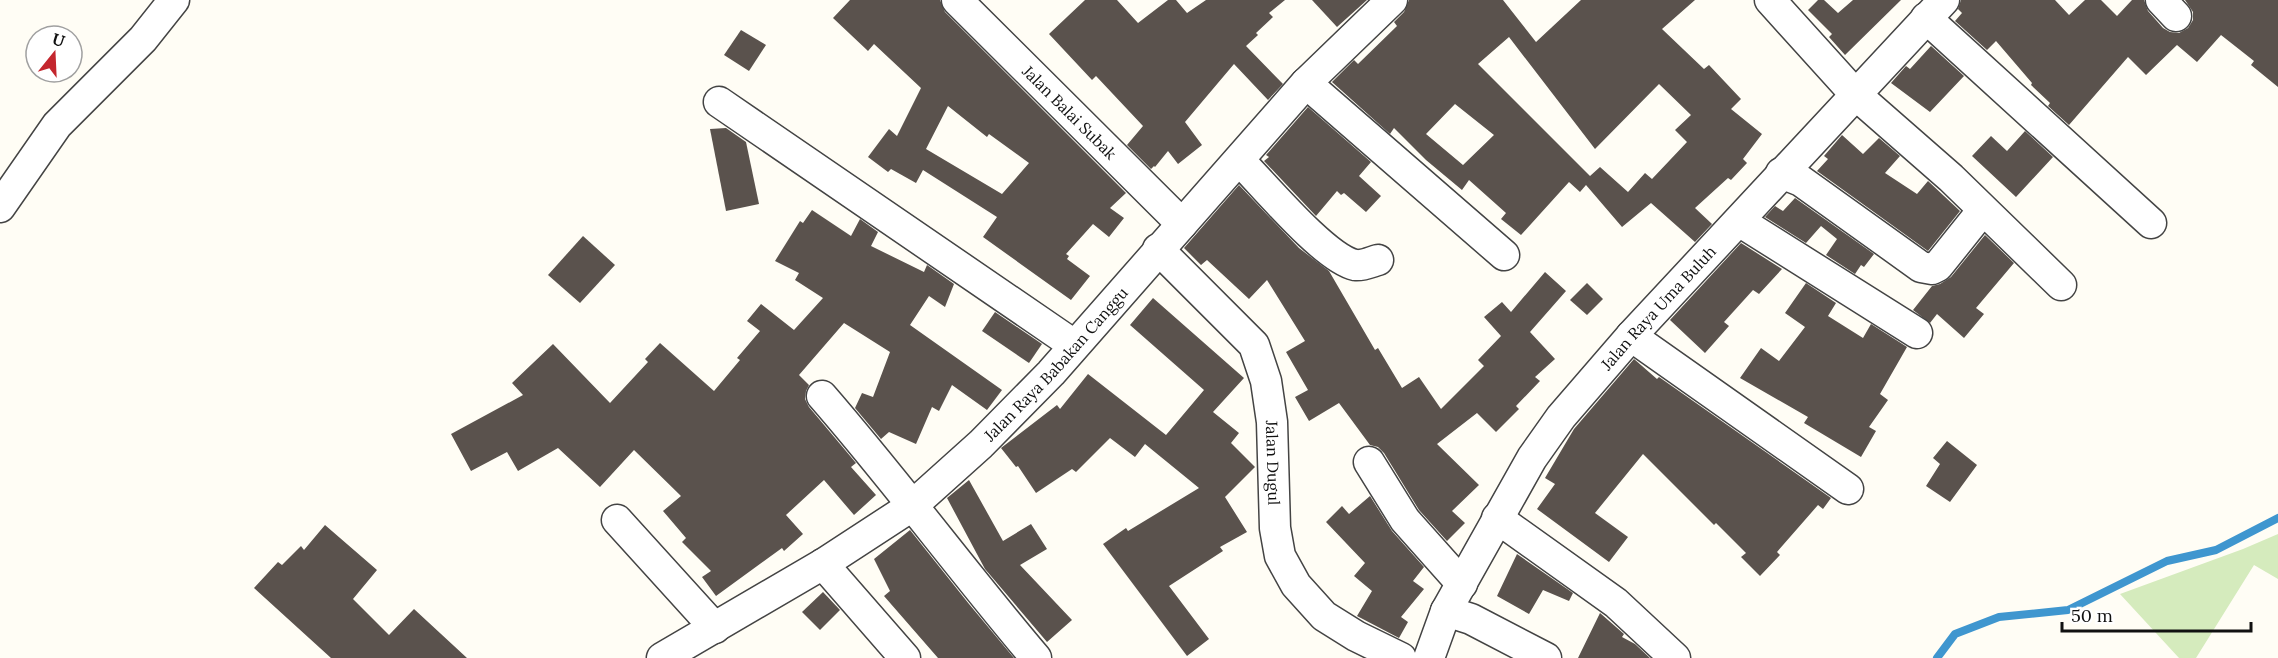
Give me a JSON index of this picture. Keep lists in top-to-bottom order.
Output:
{
  "streets": {
    "street": [
      "Jalan Balai Subak",
      "Jalan Raya Uma Buluh",
      "Jalan Raya Babakan Canggu",
      "Jalan Dugul"
    ]
  },
  "crossings": [
    ["Jalan Balai Subak", "Jalan Raya Babakan Canggu"],
    ["Jalan Raya Babakan Canggu", "Jalan Dugul"]
  ],
  "scale_bar": "50 m",
  "north": "top"
}
